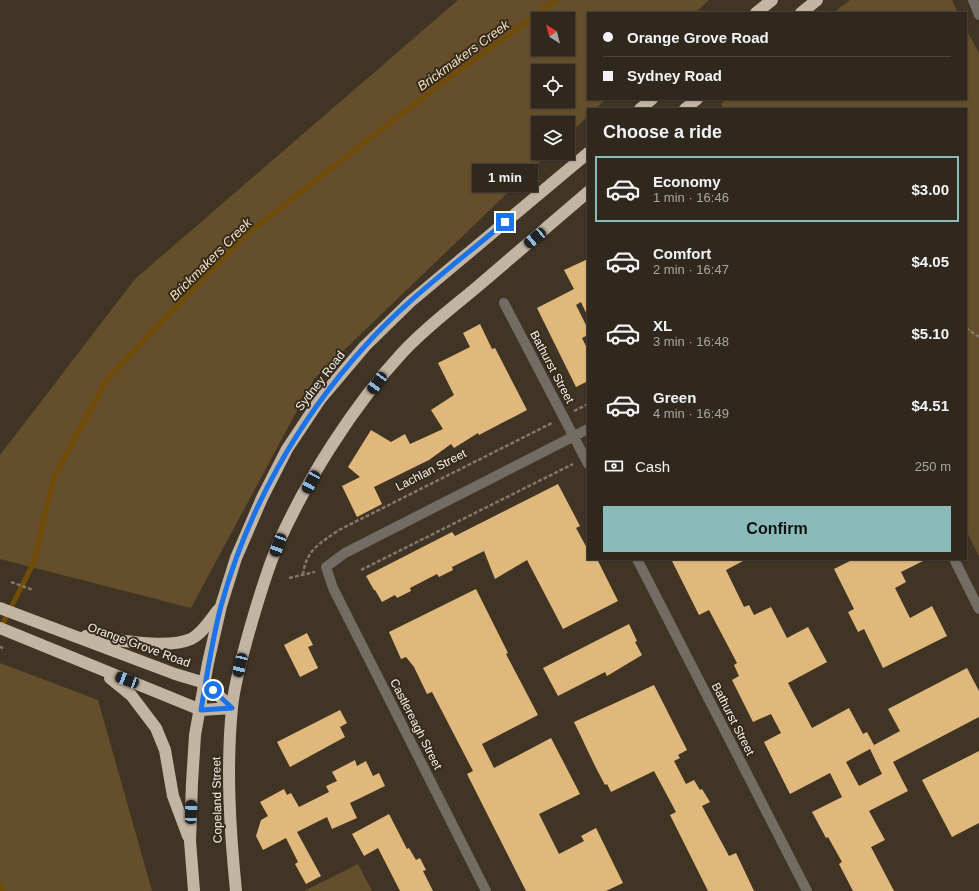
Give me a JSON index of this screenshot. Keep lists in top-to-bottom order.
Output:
{
  "streets": {
    "highway": ["Sydney Road", "Orange Grove Road", "Copeland Street"],
    "street": ["Bathurst Street", "Castlereagh Street"],
    "path": ["Lachlan Street"]
  },
  "crossings": [
    ["Bathurst Street", "Lachlan Street"],
    ["Sydney Road", "Orange Grove Road"],
    ["Sydney Road", "Copeland Street"],
    ["Orange Grove Road", "Copeland Street"]
  ],
  "water": ["Brickmakers Creek"],
  "north": "top left",
  "page": {
    "banner": ["Orange Grove Road", "Sydney Road"],
    "heading": "Choose a ride",
    "list": [
      {
        "name": "Economy",
        "note": "1 min · 16:46",
        "value": "$3.00"
      },
      {
        "name": "Comfort",
        "note": "2 min · 16:47",
        "value": "$4.05"
      },
      {
        "name": "XL",
        "note": "3 min · 16:48",
        "value": "$5.10"
      },
      {
        "name": "Green",
        "note": "4 min · 16:49",
        "value": "$4.51"
      }
    ],
    "bubble": "1 min",
    "pay": ["Cash", "250 m"],
    "buttons": "Confirm"
  }
}
